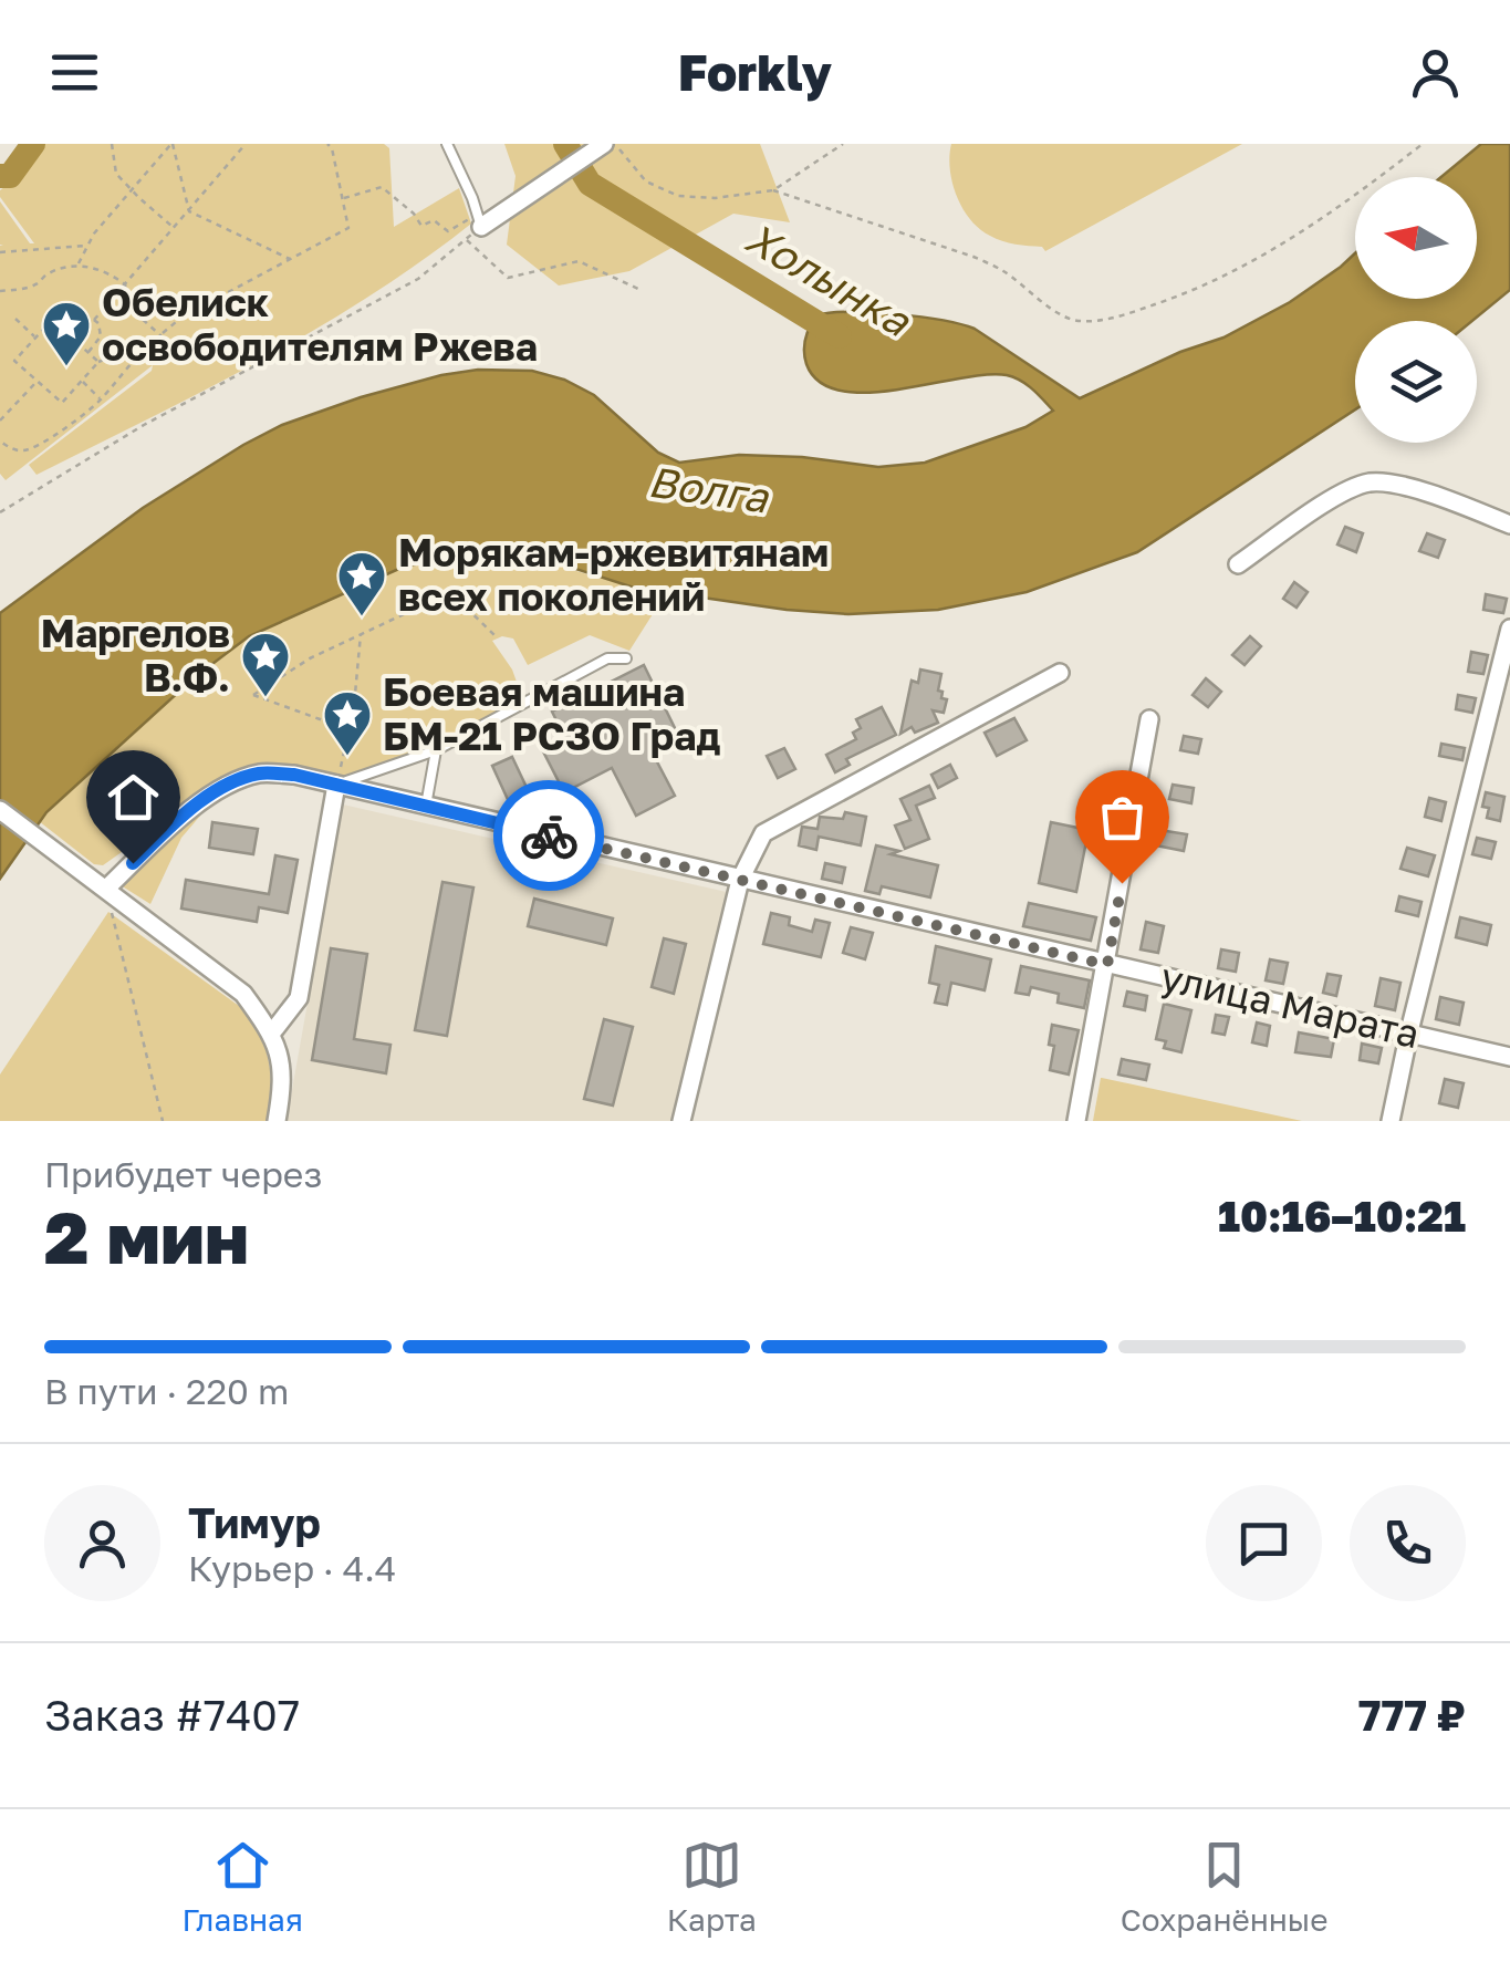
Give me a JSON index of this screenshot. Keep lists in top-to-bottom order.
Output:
{
  "streets": {
    "street": ["улица Марата"]
  },
  "water": ["Холынка", "Волга"],
  "places": {
    "place": [
      "Обелиск освободителям Ржева",
      "Морякам-ржевитянам всех поколений",
      "Маргелов В.Ф.",
      "Боевая машина БМ-21 РСЗО Град"
    ]
  },
  "north": "left",
  "page": {
    "header": "Forkly",
    "heading": ["2 мин", "Прибудет через", "10:16–10:21"],
    "panel": [
      "Тимур",
      "Курьер · 4.4",
      "Заказ #7407",
      "777 ₽"
    ],
    "bar": "В пути · 220 m",
    "tabs": ["Главная", "Карта", "Сохранённые"]
  }
}
